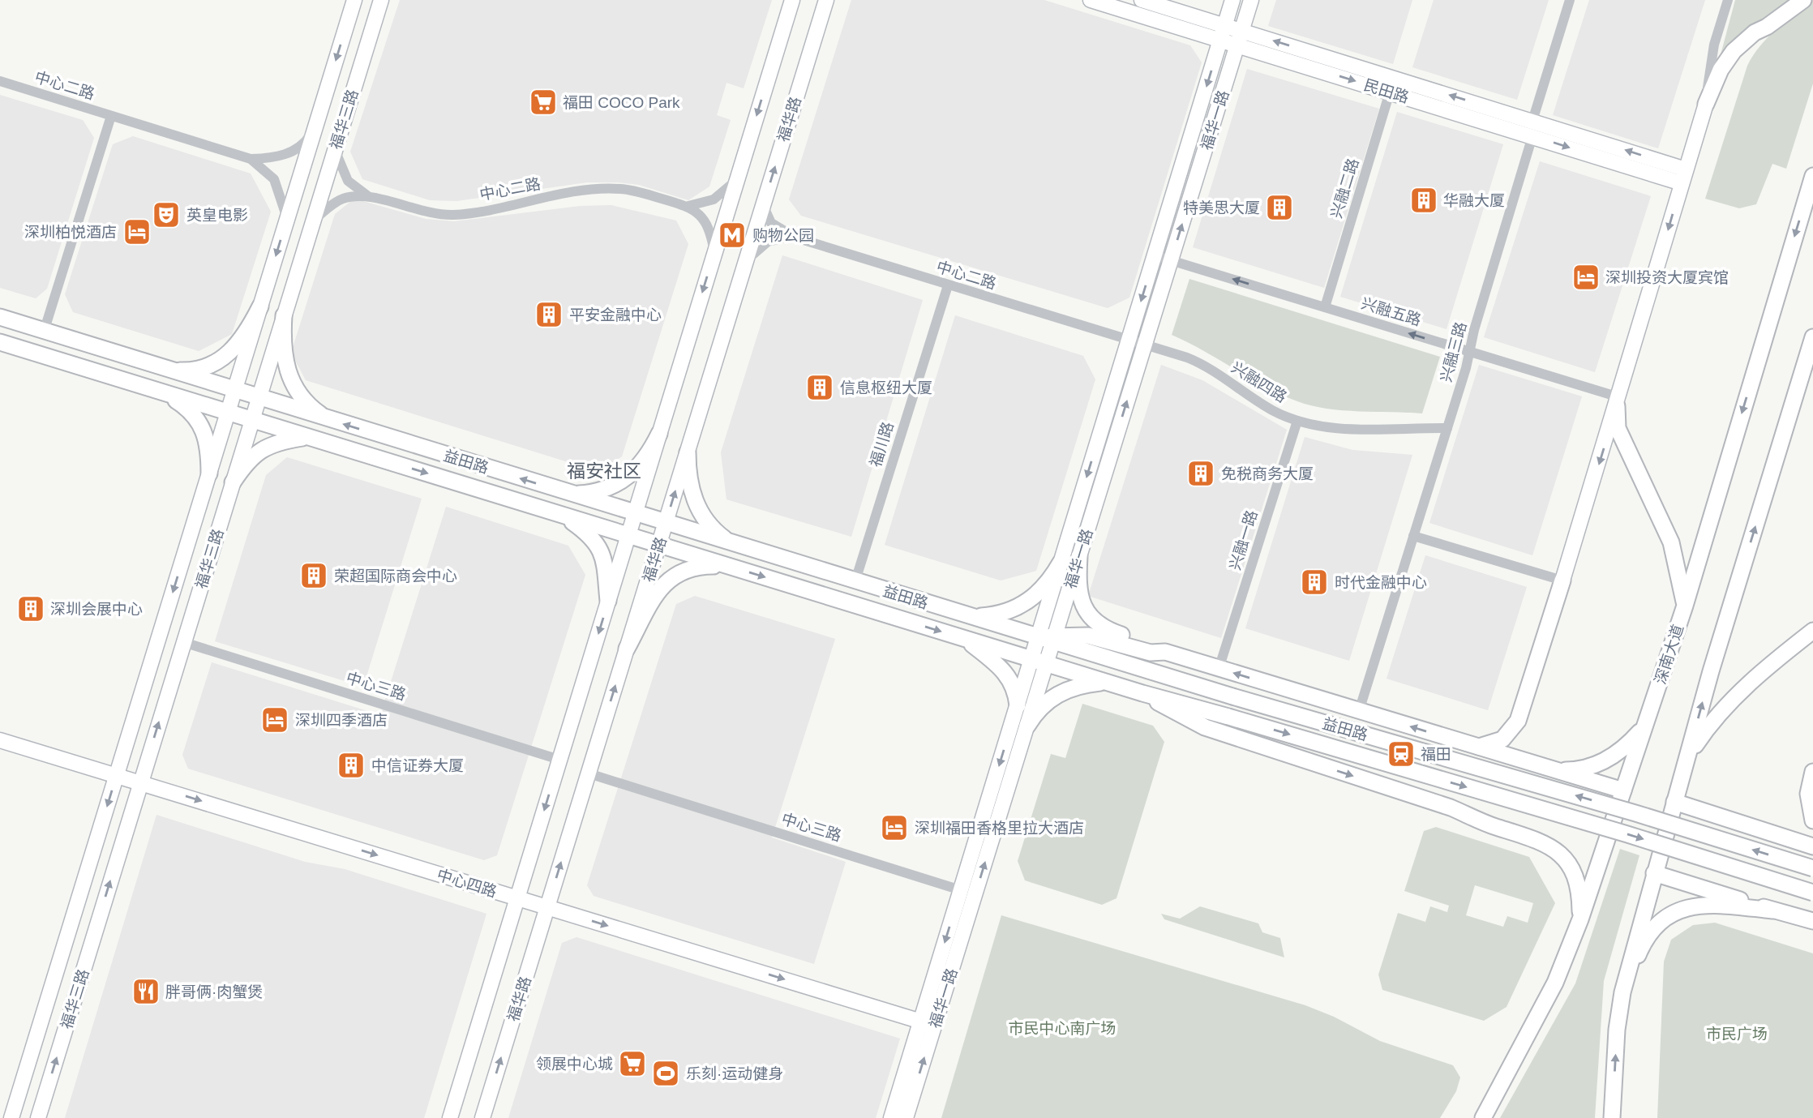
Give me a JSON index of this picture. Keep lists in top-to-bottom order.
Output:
{
  "streets": {
    "main road": ["益田路", "深南大道"],
    "street": [
      "中心二路",
      "民田路",
      "福华三路",
      "福华路",
      "福华一路",
      "兴融二路",
      "兴融五路",
      "兴融三路",
      "兴融四路",
      "福川路",
      "兴融一路",
      "中心三路",
      "中心四路"
    ]
  },
  "crossings": [
    ["中心二路", "福华三路"],
    ["中心二路", "福华路"],
    ["中心二路", "福华一路"],
    ["中心二路", "兴融四路"],
    ["中心二路", "福川路"],
    ["民田路", "福华一路"],
    ["民田路", "兴融二路"],
    ["民田路", "兴融三路"],
    ["福华三路", "益田路"],
    ["福华三路", "中心三路"],
    ["福华三路", "中心四路"],
    ["福华路", "益田路"],
    ["福华路", "中心三路"],
    ["福华路", "中心四路"],
    ["福华一路", "兴融五路"],
    ["福华一路", "兴融四路"],
    ["福华一路", "益田路"],
    ["福华一路", "中心三路"],
    ["福华一路", "中心四路"],
    ["兴融二路", "兴融五路"],
    ["兴融五路", "兴融三路"],
    ["兴融三路", "兴融四路"],
    ["兴融四路", "兴融一路"],
    ["福川路", "益田路"]
  ],
  "one_way": ["兴融五路", "中心四路"],
  "districts": ["福安社区"],
  "parks": ["市民中心南广场", "市民广场"],
  "places": {
    "supermarket": ["福田 COCO Park", "领展中心城"],
    "building": [
      "华融大厦",
      "特美思大厦",
      "平安金融中心",
      "信息枢纽大厦",
      "免税商务大厦",
      "荣超国际商会中心",
      "时代金融中心",
      "深圳会展中心",
      "中信证券大厦"
    ],
    "theatre": ["英皇电影"],
    "hotel": [
      "深圳柏悦酒店",
      "深圳投资大厦宾馆",
      "深圳四季酒店",
      "深圳福田香格里拉大酒店"
    ],
    "metro station": ["购物公园"],
    "station": ["福田"],
    "restaurant": ["胖哥俩·肉蟹煲"],
    "sports": ["乐刻·运动健身"]
  }
}
